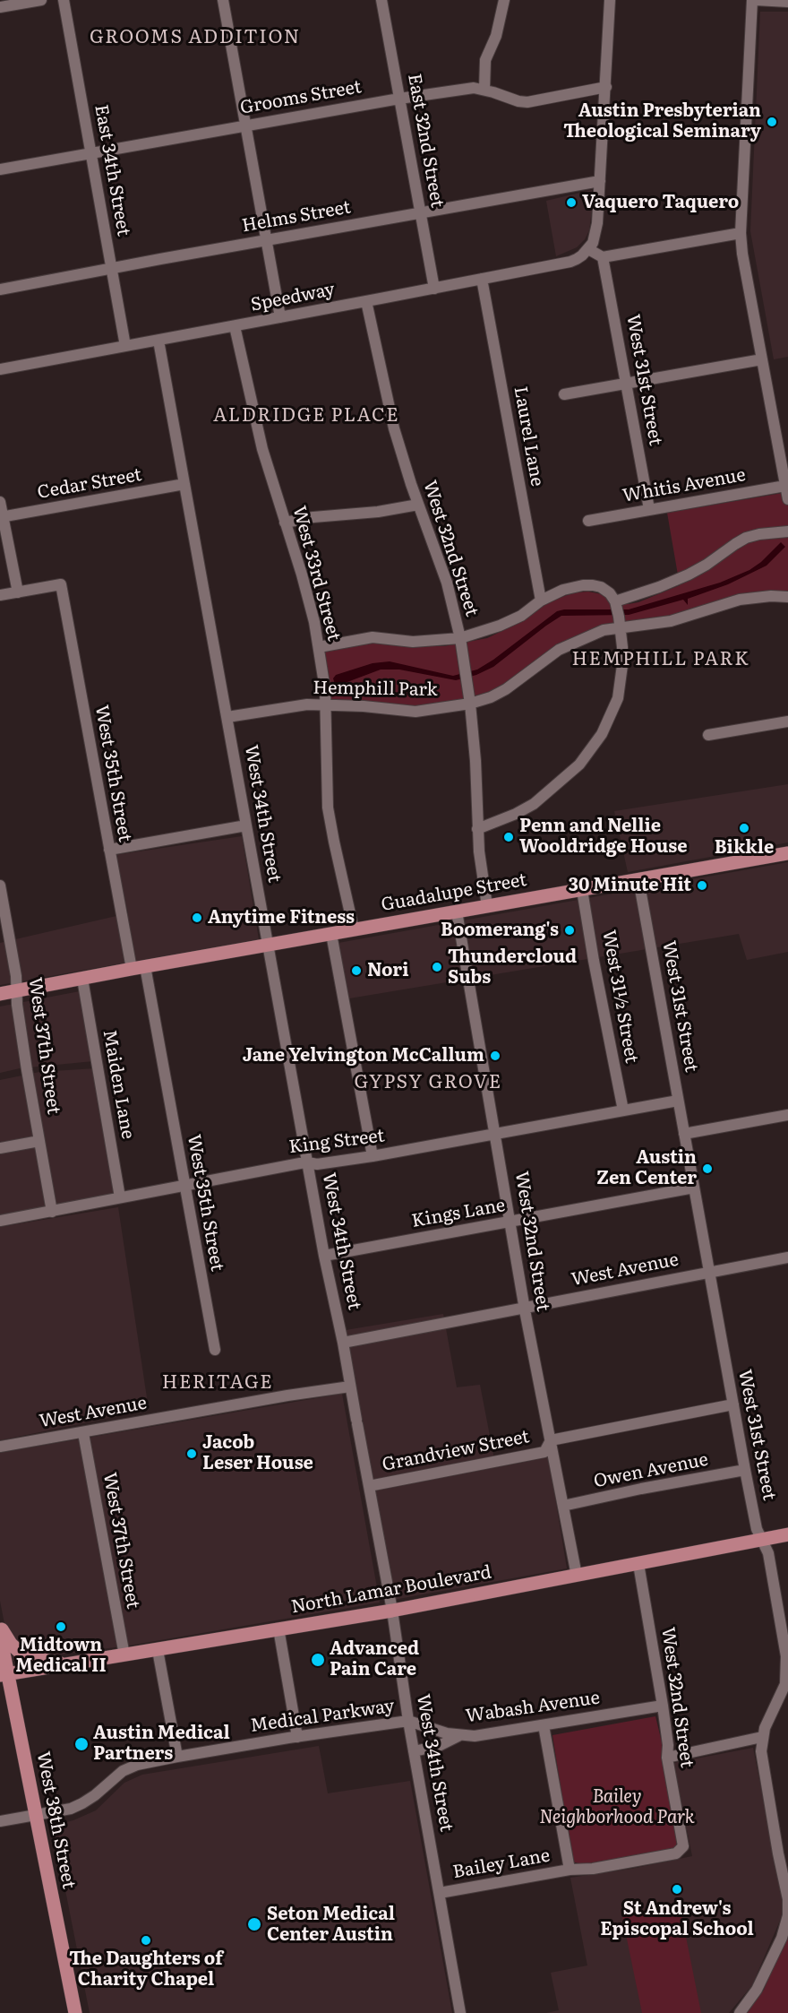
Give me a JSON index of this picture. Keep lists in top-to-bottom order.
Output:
{
  "streets": {
    "main road": ["Guadalupe Street", "North Lamar Boulevard", "West 38th Street"],
    "street": [
      "Grooms Street",
      "East 32nd Street",
      "East 34th Street",
      "Helms Street",
      "Speedway",
      "West 31st Street",
      "Laurel Lane",
      "Cedar Street",
      "Whitis Avenue",
      "West 32nd Street",
      "West 33rd Street",
      "Hemphill Park",
      "West 35th Street",
      "West 34th Street",
      "West 31½ Street",
      "West 37th Street",
      "Maiden Lane",
      "King Street",
      "Kings Lane",
      "West Avenue",
      "Grandview Street",
      "Owen Avenue",
      "Wabash Avenue",
      "Medical Parkway",
      "Bailey Lane"
    ]
  },
  "crossings": [
    ["Grooms Street", "East 32nd Street"],
    ["Grooms Street", "East 34th Street"],
    ["East 32nd Street", "Helms Street"],
    ["East 32nd Street", "Speedway"],
    ["East 34th Street", "Helms Street"],
    ["East 34th Street", "Speedway"],
    ["Speedway", "Laurel Lane"],
    ["Speedway", "West 32nd Street"],
    ["Speedway", "West 33rd Street"],
    ["Speedway", "West 34th Street"],
    ["West 31st Street", "Whitis Avenue"],
    ["West 31st Street", "Guadalupe Street"],
    ["West 31st Street", "King Street"],
    ["West 31st Street", "Kings Lane"],
    ["West 31st Street", "West Avenue"],
    ["West 31st Street", "Grandview Street"],
    ["West 31st Street", "Owen Avenue"],
    ["West 31st Street", "North Lamar Boulevard"],
    ["Cedar Street", "West 34th Street"],
    ["West 32nd Street", "Hemphill Park"],
    ["West 32nd Street", "Guadalupe Street"],
    ["West 32nd Street", "King Street"],
    ["West 32nd Street", "Kings Lane"],
    ["West 32nd Street", "West Avenue"],
    ["West 32nd Street", "Grandview Street"],
    ["West 32nd Street", "Owen Avenue"],
    ["West 32nd Street", "North Lamar Boulevard"],
    ["West 32nd Street", "Wabash Avenue"],
    ["West 32nd Street", "Bailey Lane"],
    ["West 33rd Street", "Hemphill Park"],
    ["West 33rd Street", "Guadalupe Street"],
    ["Hemphill Park", "West 34th Street"],
    ["West 35th Street", "Guadalupe Street"],
    ["West 35th Street", "King Street"],
    ["West 34th Street", "Guadalupe Street"],
    ["West 34th Street", "King Street"],
    ["West 34th Street", "Kings Lane"],
    ["West 34th Street", "West Avenue"],
    ["West 34th Street", "Grandview Street"],
    ["West 34th Street", "North Lamar Boulevard"],
    ["West 34th Street", "Wabash Avenue"],
    ["West 34th Street", "Medical Parkway"],
    ["West 34th Street", "Bailey Lane"],
    ["Guadalupe Street", "West 31½ Street"],
    ["Guadalupe Street", "West 37th Street"],
    ["Guadalupe Street", "Maiden Lane"],
    ["West 31½ Street", "King Street"],
    ["West 37th Street", "King Street"],
    ["West 37th Street", "West Avenue"],
    ["West 37th Street", "North Lamar Boulevard"],
    ["Maiden Lane", "King Street"],
    ["North Lamar Boulevard", "West 38th Street"],
    ["Wabash Avenue", "Medical Parkway"],
    ["Medical Parkway", "West 38th Street"]
  ],
  "districts": [
    "GROOMS ADDITION",
    "ALDRIDGE PLACE",
    "HEMPHILL PARK",
    "GYPSY GROVE",
    "HERITAGE"
  ],
  "parks": ["Bailey Neighborhood Park"],
  "places": [
    "Austin Presbyterian Theological Seminary",
    "Vaquero Taquero",
    "Bikkle",
    "Penn and Nellie Wooldridge House",
    "30 Minute Hit",
    "Anytime Fitness",
    "Boomerang's",
    "Thundercloud Subs",
    "Nori",
    "Jane Yelvington McCallum",
    "Austin Zen Center",
    "Jacob Leser House",
    "Midtown Medical II",
    "Advanced Pain Care",
    "Austin Medical Partners",
    "St Andrew's Episcopal School",
    "Seton Medical Center Austin",
    "The Daughters of Charity Chapel"
  ]
}
